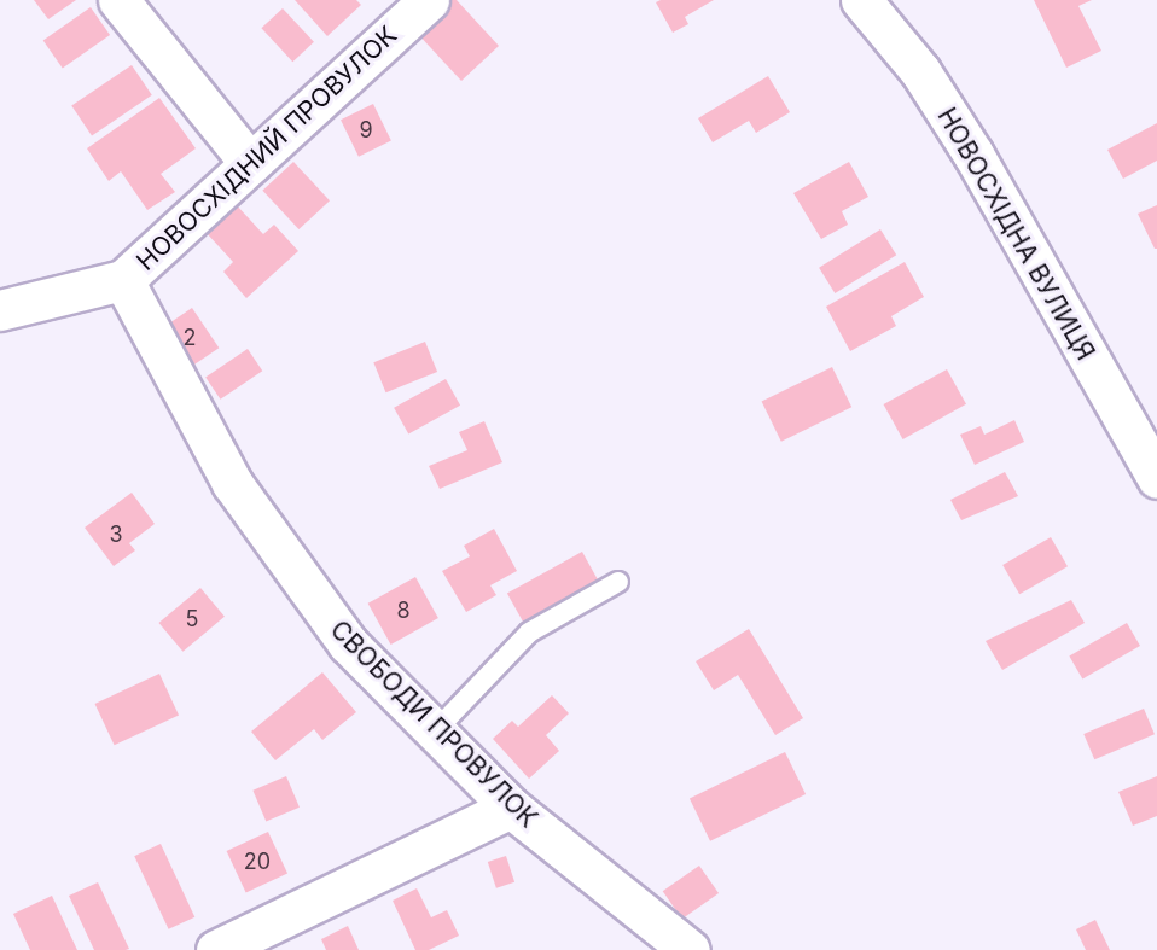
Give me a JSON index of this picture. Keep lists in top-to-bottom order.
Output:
{
  "streets": {
    "street": ["НОВОСХІДНИЙ ПРОВУЛОК", "НОВОСХІДНА ВУЛИЦЯ", "СВОБОДИ ПРОВУЛОК"]
  },
  "crossings": [
    ["НОВОСХІДНИЙ ПРОВУЛОК", "СВОБОДИ ПРОВУЛОК"]
  ],
  "house_numbers": [
    "9",
    "2",
    "3",
    "8",
    "5",
    "20"
  ]
}
